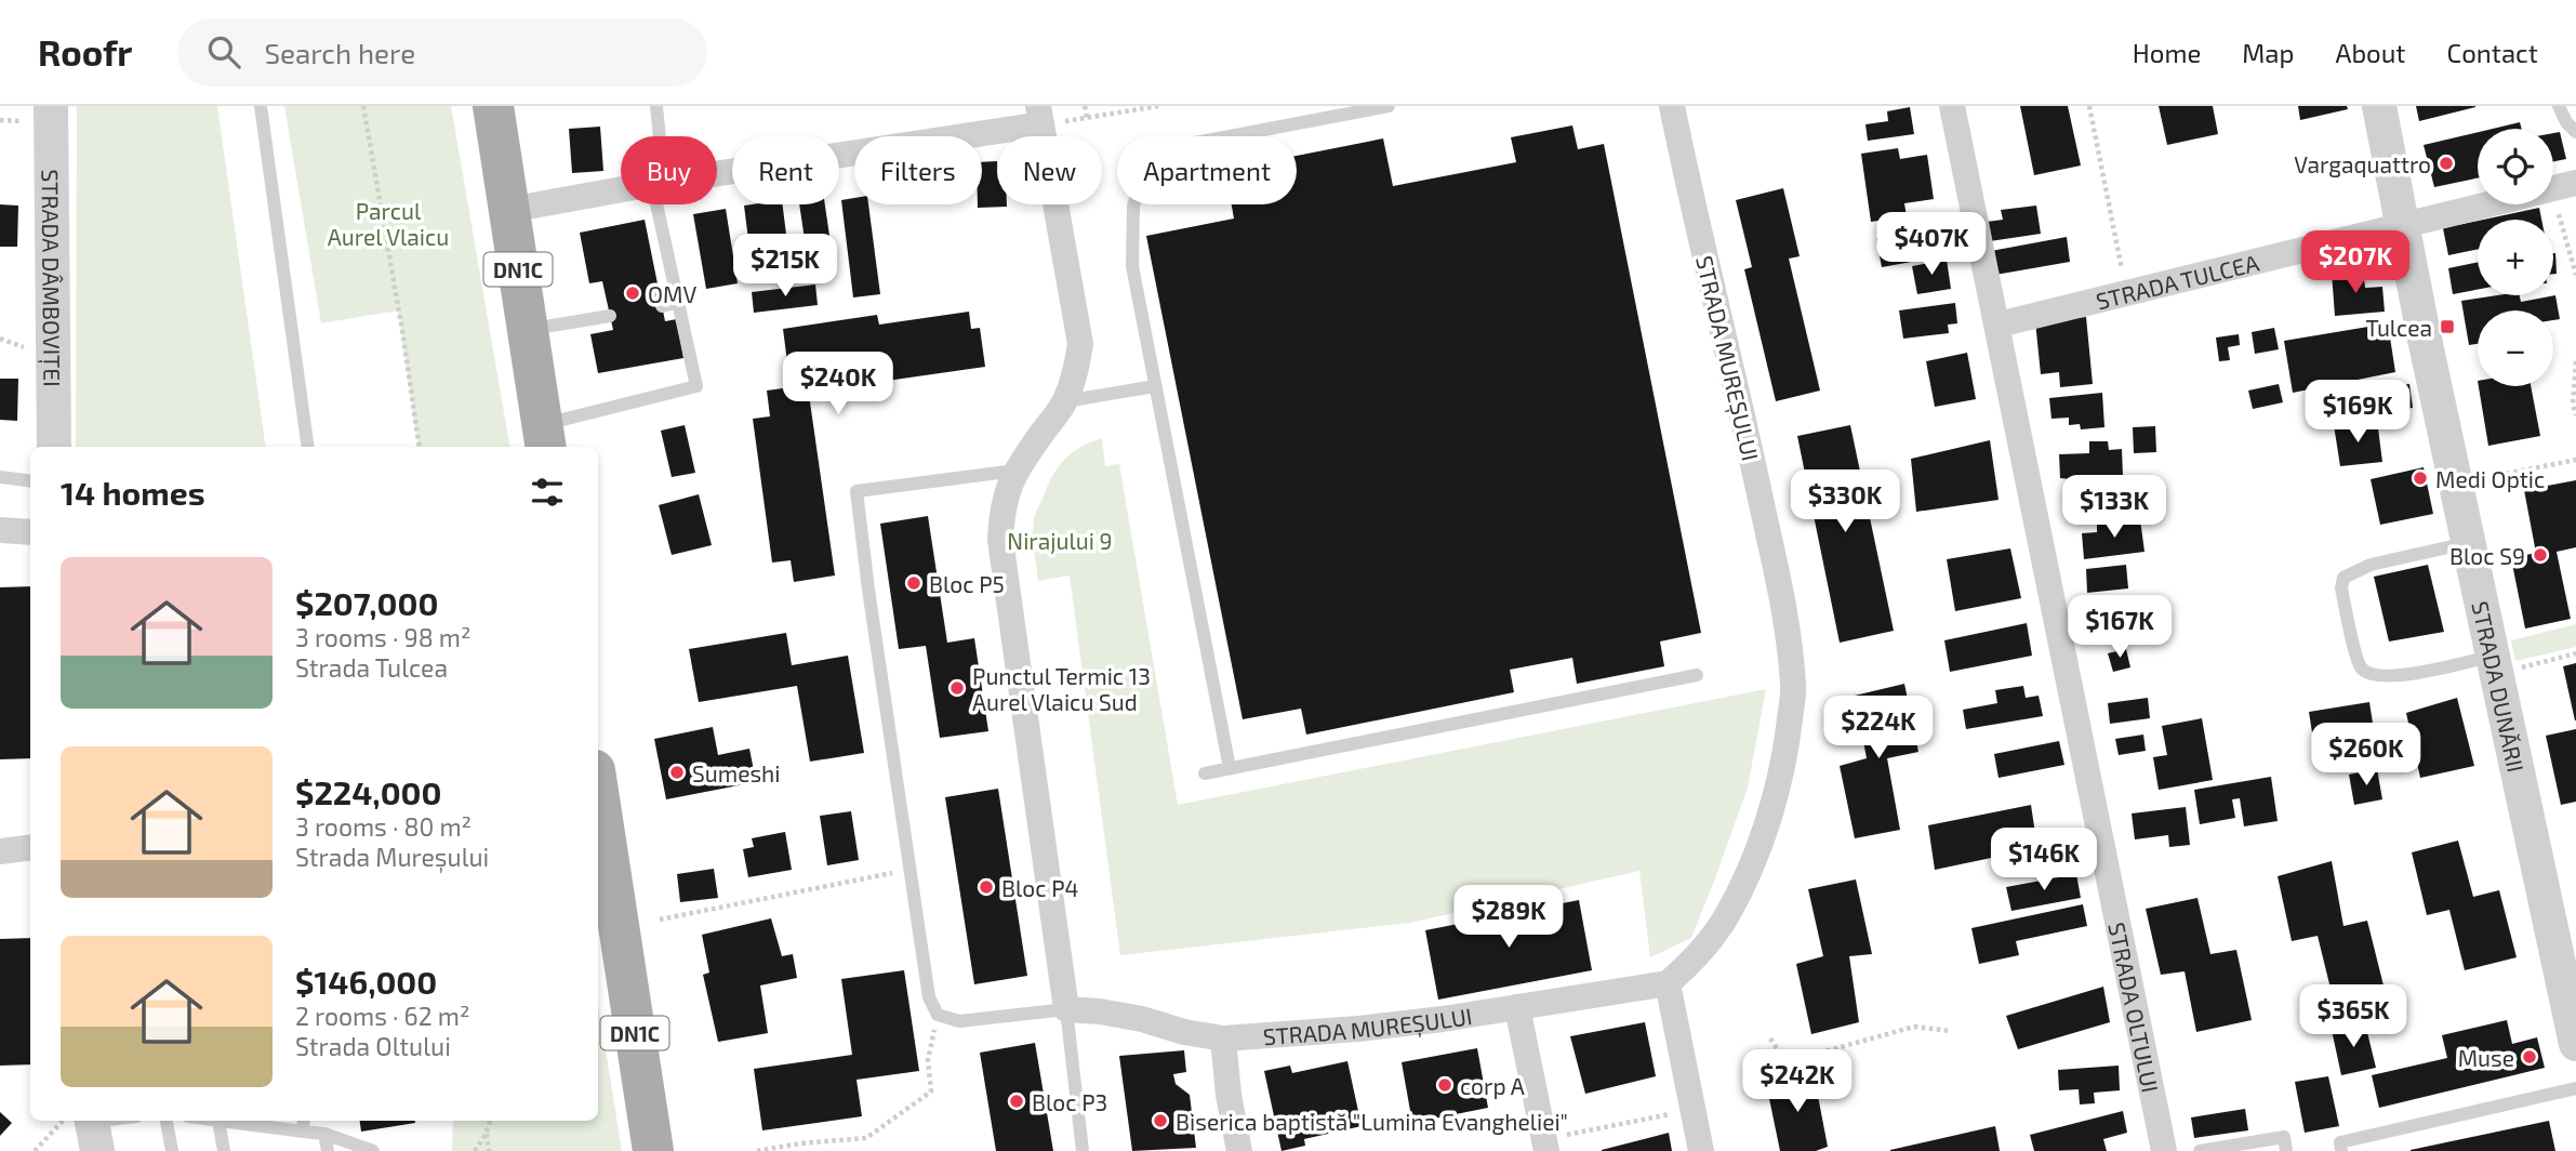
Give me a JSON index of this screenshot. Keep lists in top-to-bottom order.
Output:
{
  "streets": {
    "main road": ["DN1C"],
    "street": [
      "STRADA DÂMBOVIȚEI",
      "STRADA TULCEA",
      "STRADA MUREȘULUI",
      "STRADA DUNĂRII",
      "STRADA OLTULUI"
    ]
  },
  "crossings": [
    ["STRADA TULCEA", "STRADA DUNĂRII"],
    ["STRADA TULCEA", "STRADA OLTULUI"]
  ],
  "parks": ["Parcul Aurel Vlaicu", "Nirajului 9"],
  "places": {
    "other": [
      "Vargaquattro",
      "OMV",
      "Medi Optic",
      "Bloc S9",
      "Bloc P5",
      "Punctul Termic 13 Aurel Vlaicu Sud",
      "Sumeshi",
      "Bloc P4",
      "Muse",
      "corp A",
      "Bloc P3",
      "Biserica baptistă \"Lumina Evangheliei\""
    ],
    "transit": ["Tulcea"]
  },
  "page": {
    "header": "Roofr",
    "search": "Search here",
    "nav": [
      "Home",
      "Map",
      "About",
      "Contact"
    ],
    "map_buttons": ["+", "−"],
    "chip": [
      "Buy",
      "Rent",
      "Filters",
      "New",
      "Apartment"
    ],
    "price": [
      "$407K",
      "$207K",
      "$215K",
      "$240K",
      "$169K",
      "$330K",
      "$133K",
      "$167K",
      "$224K",
      "$260K",
      "$146K",
      "$289K",
      "$365K",
      "$242K"
    ],
    "heading": "14 homes",
    "list": [
      {
        "name": "$207,000",
        "note": "3 rooms · 98 m² · Strada Tulcea"
      },
      {
        "name": "$224,000",
        "note": "3 rooms · 80 m² · Strada Mureșului"
      },
      {
        "name": "$146,000",
        "note": "2 rooms · 62 m² · Strada Oltului"
      }
    ]
  }
}
